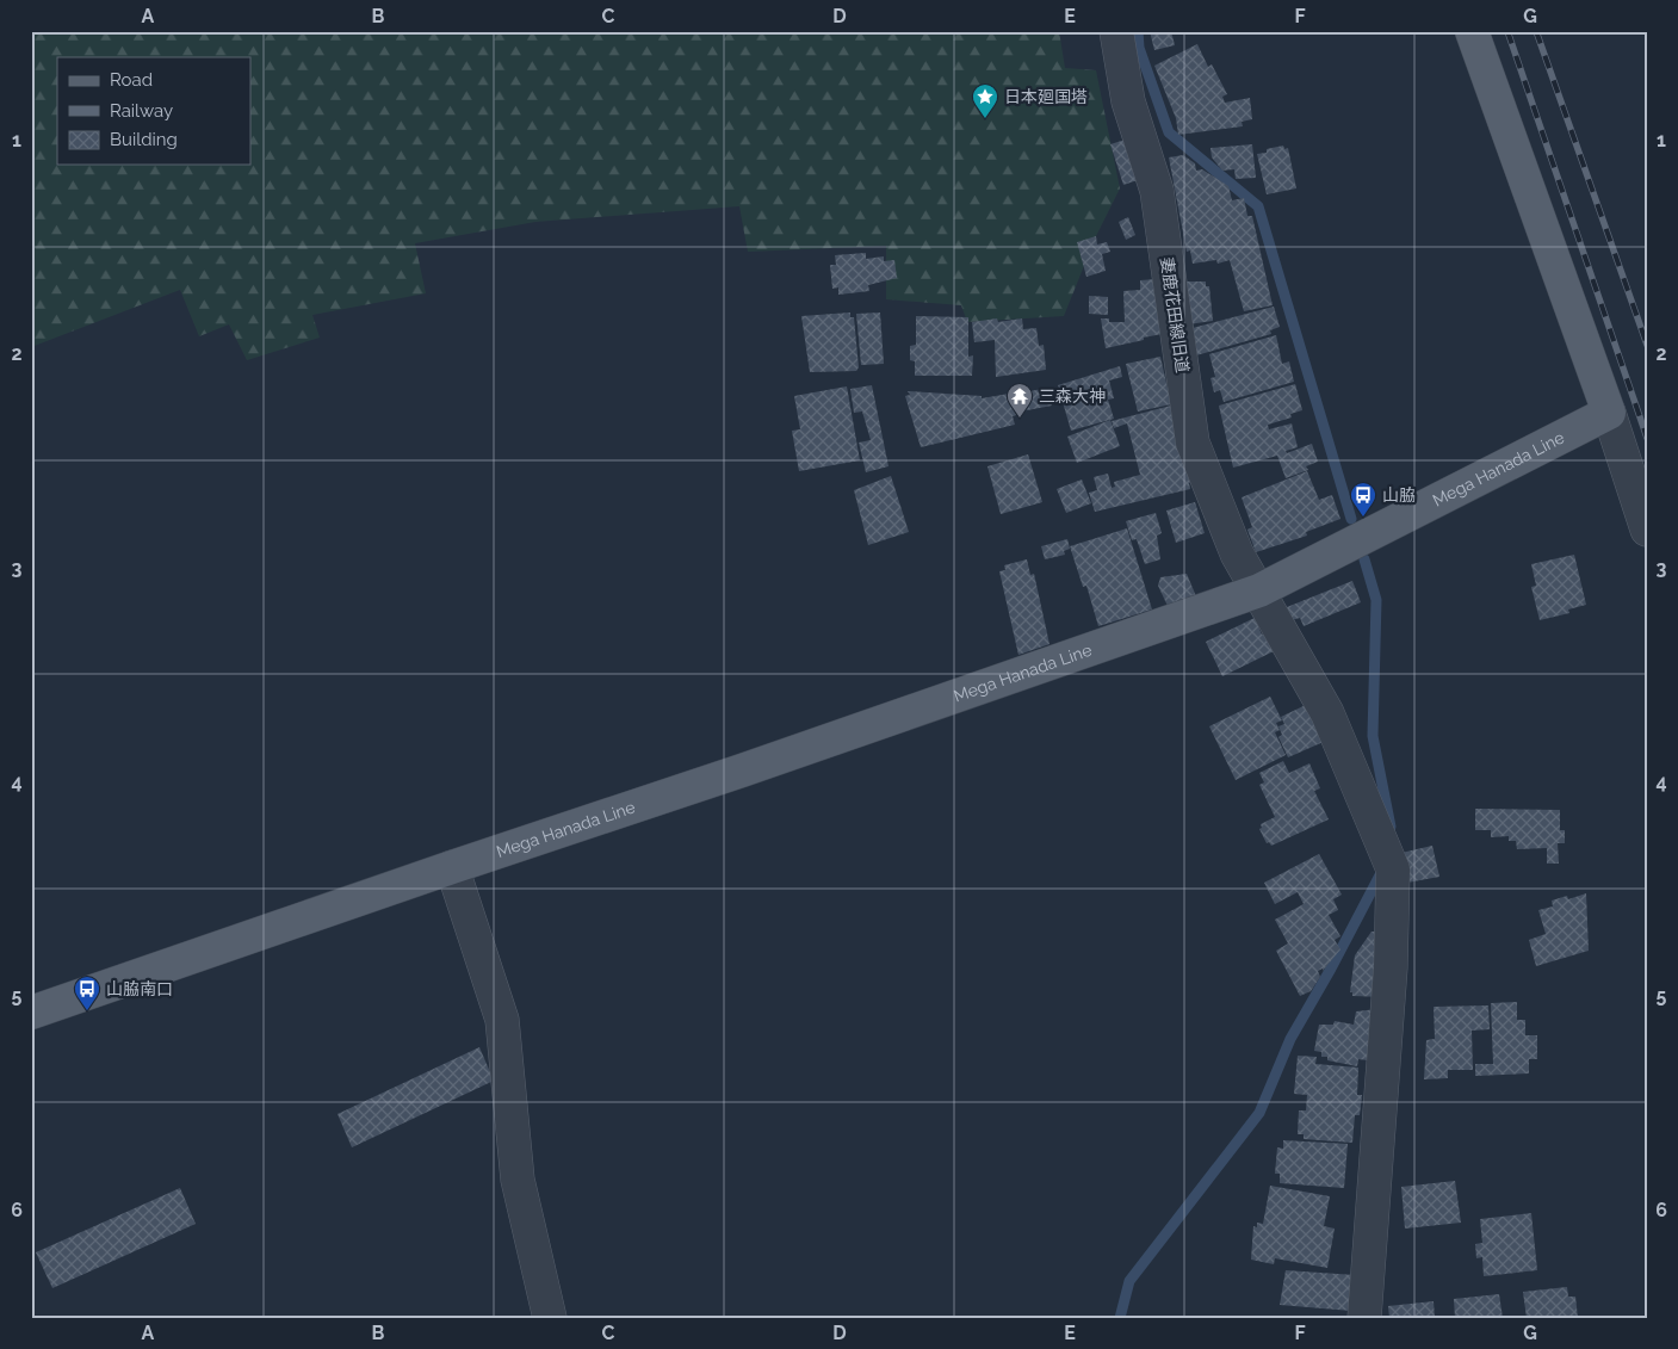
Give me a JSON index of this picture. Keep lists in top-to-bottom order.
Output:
{
  "streets": {
    "main road": ["Mega Hanada Line"],
    "street": ["妻鹿花田線旧道"]
  },
  "crossings": [
    ["妻鹿花田線旧道", "Mega Hanada Line"]
  ],
  "places": {
    "place": ["日本廻国塔"],
    "temple": ["三森大神"],
    "bus stop": ["山脇", "山脇南口"]
  },
  "legend": ["Road", "Railway", "Building"],
  "grid": {
    "columns": [
      "A",
      "B",
      "C",
      "D",
      "E",
      "F",
      "G"
    ],
    "rows": [
      "1",
      "2",
      "3",
      "4",
      "5",
      "6"
    ]
  }
}
